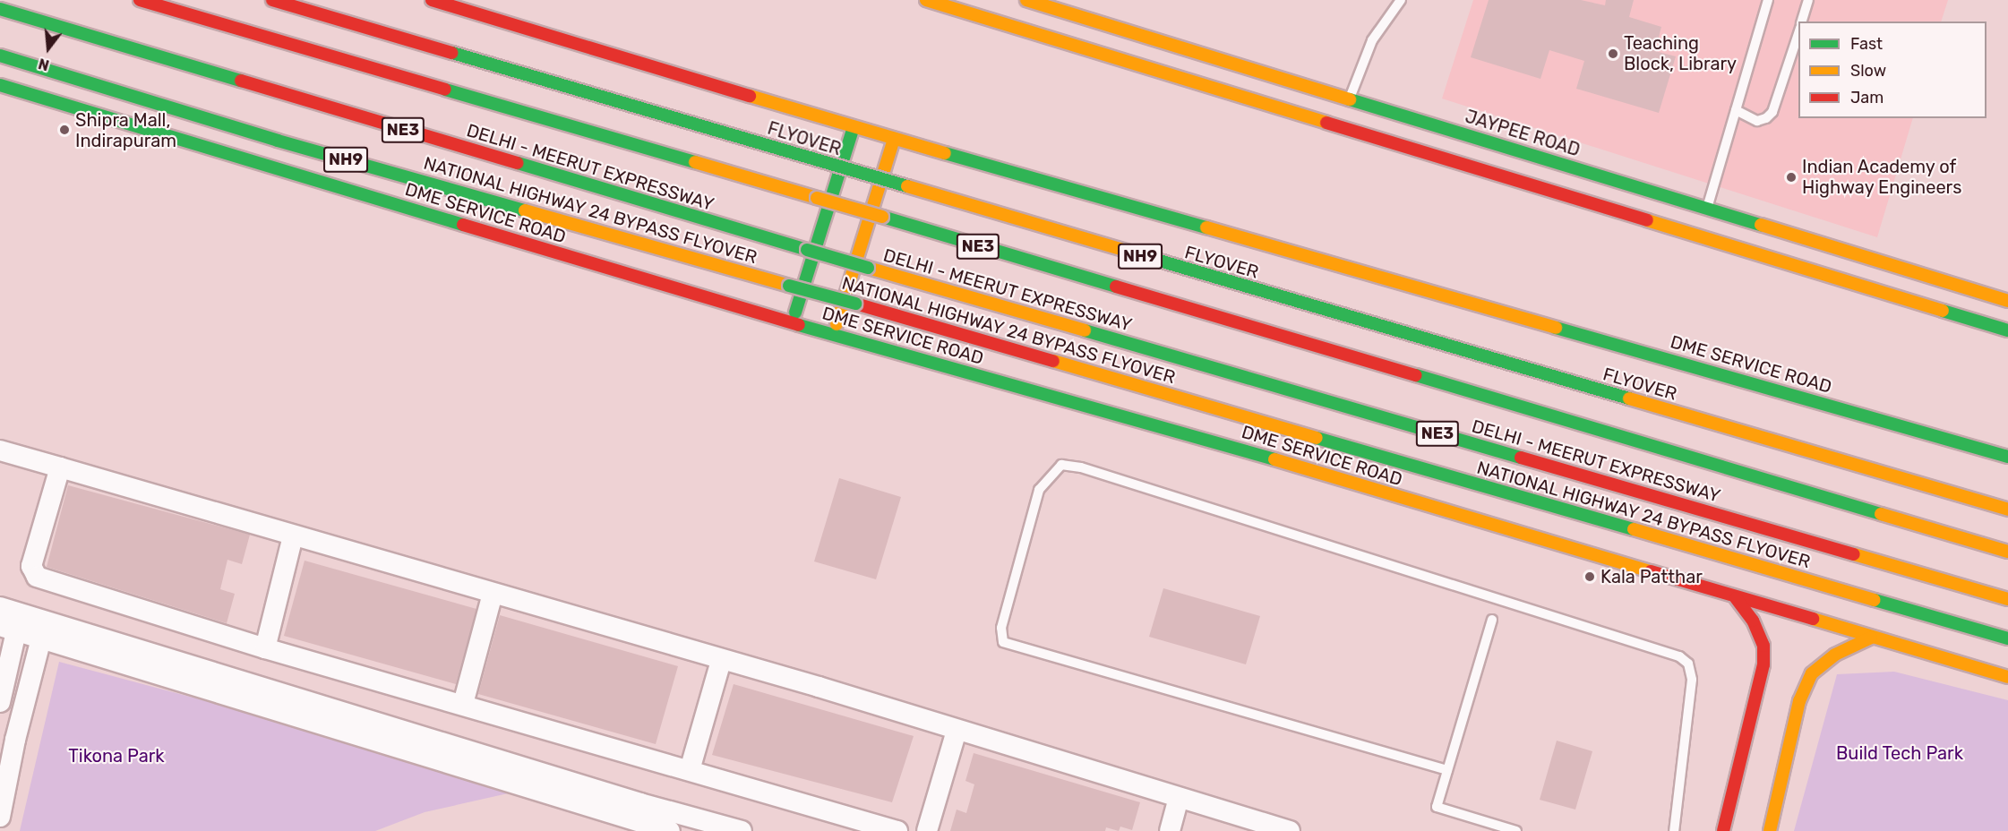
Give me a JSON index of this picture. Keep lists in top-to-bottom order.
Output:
{
  "streets": {
    "main road": [
      "NE3",
      "JAYPEE ROAD",
      "FLYOVER",
      "NH9",
      "DELHI - MEERUT EXPRESSWAY",
      "NATIONAL HIGHWAY 24 BYPASS FLYOVER",
      "DME SERVICE ROAD"
    ]
  },
  "parks": ["Build Tech Park", "Tikona Park"],
  "places": [
    "Teaching Block, Library",
    "Shipra Mall, Indirapuram",
    "Indian Academy of Highway Engineers",
    "Kala Patthar"
  ],
  "legend": ["Fast", "Slow", "Jam"],
  "north": "bottom"
}
